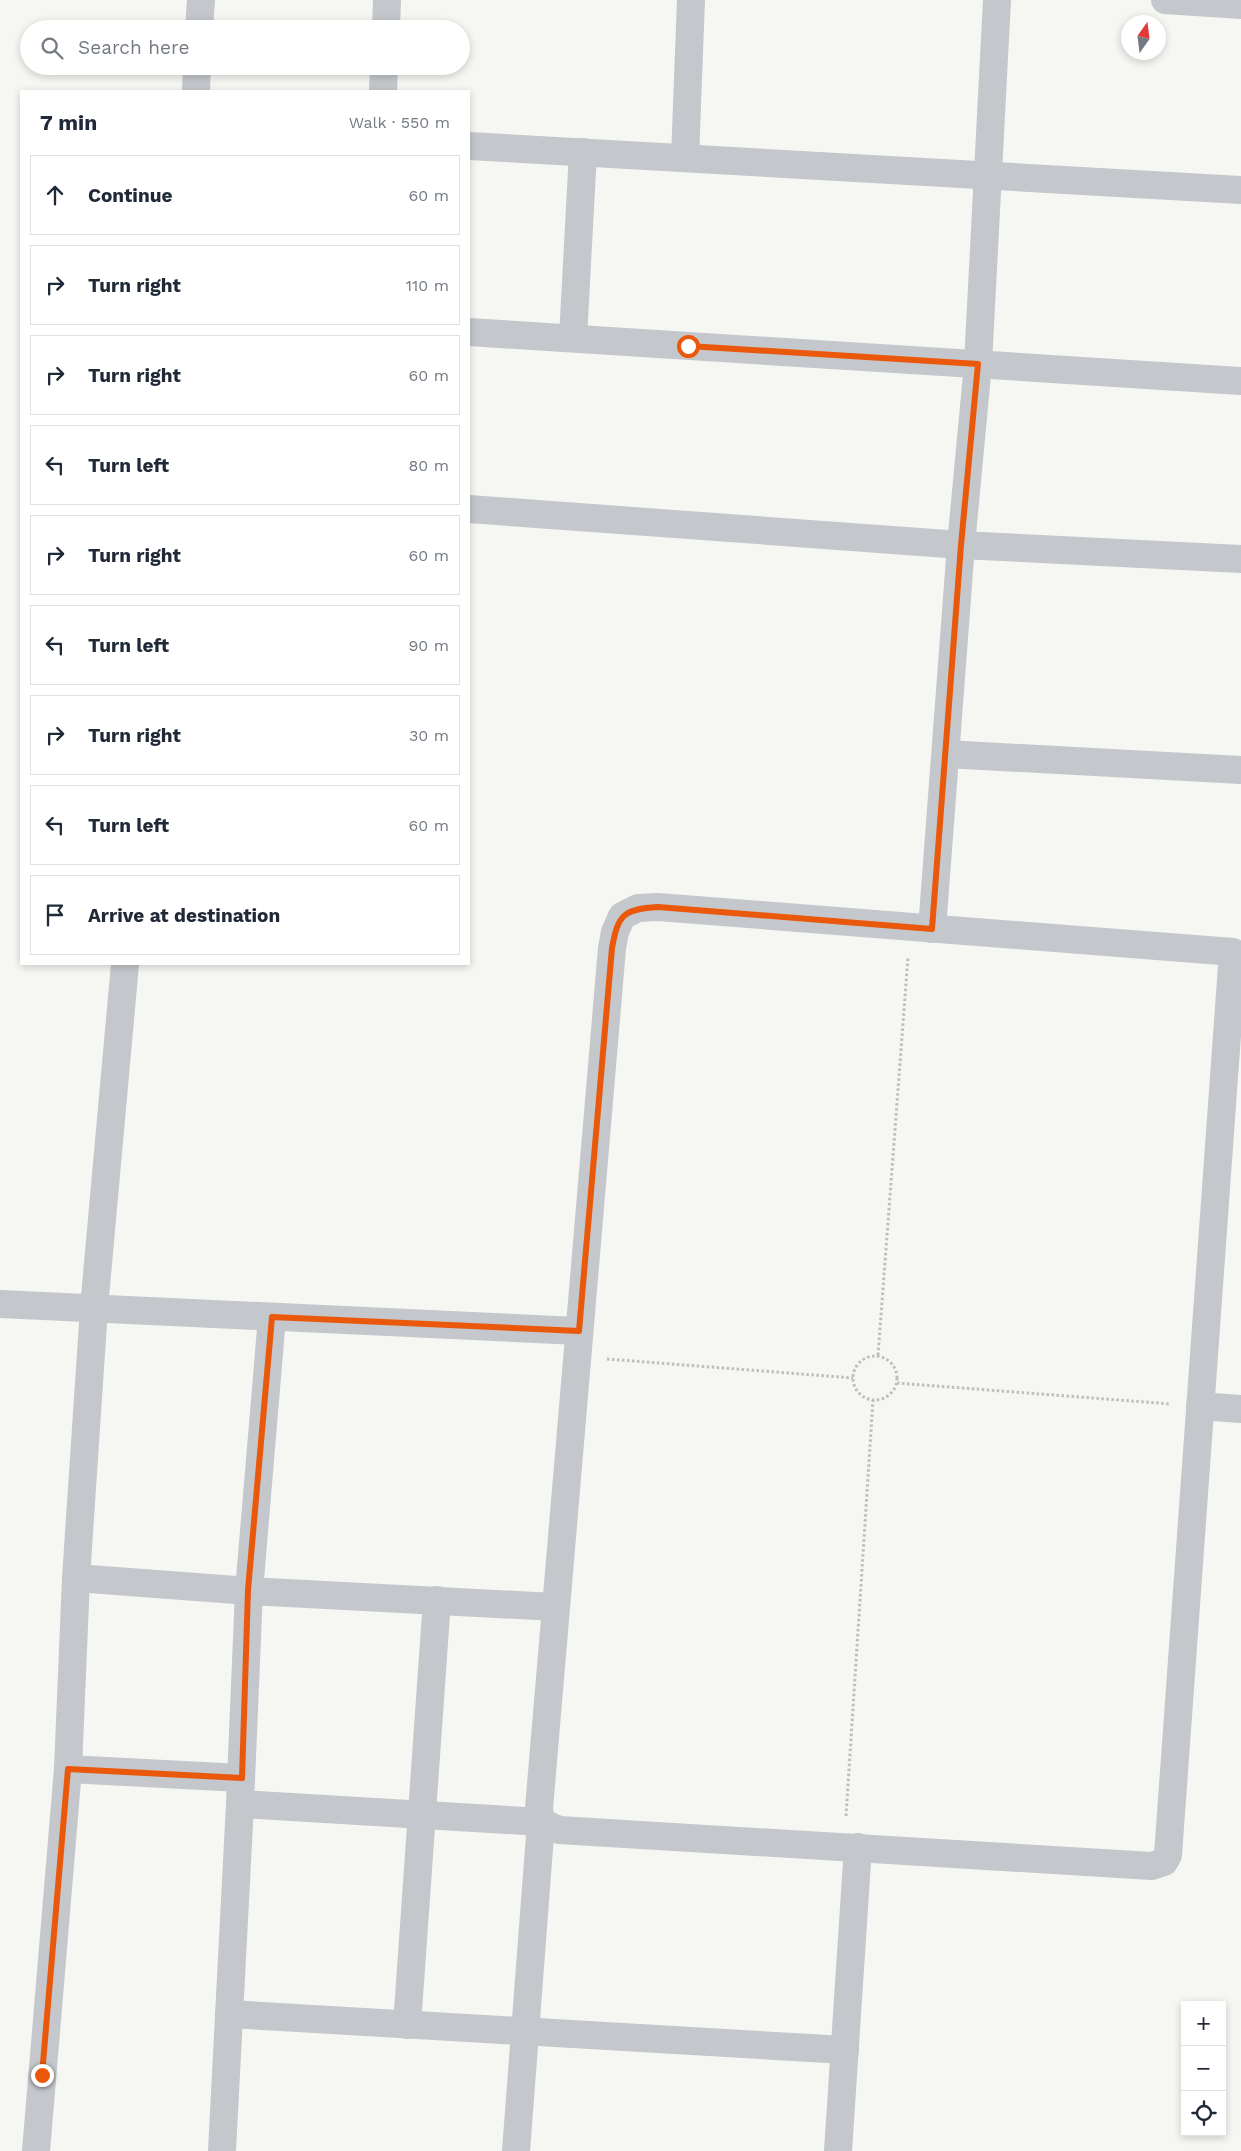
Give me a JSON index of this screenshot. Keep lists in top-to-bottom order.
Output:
{
  "north": "top",
  "page": {
    "search": "Search here",
    "heading": ["7 min", "Walk · 550 m"],
    "list": [
      ["Continue", "60 m"],
      ["Turn right", "110 m"],
      ["Turn right", "60 m"],
      ["Turn left", "80 m"],
      ["Turn right", "60 m"],
      ["Turn left", "90 m"],
      ["Turn right", "30 m"],
      ["Turn left", "60 m"],
      "Arrive at destination"
    ],
    "map_buttons": ["+", "−"]
  }
}
